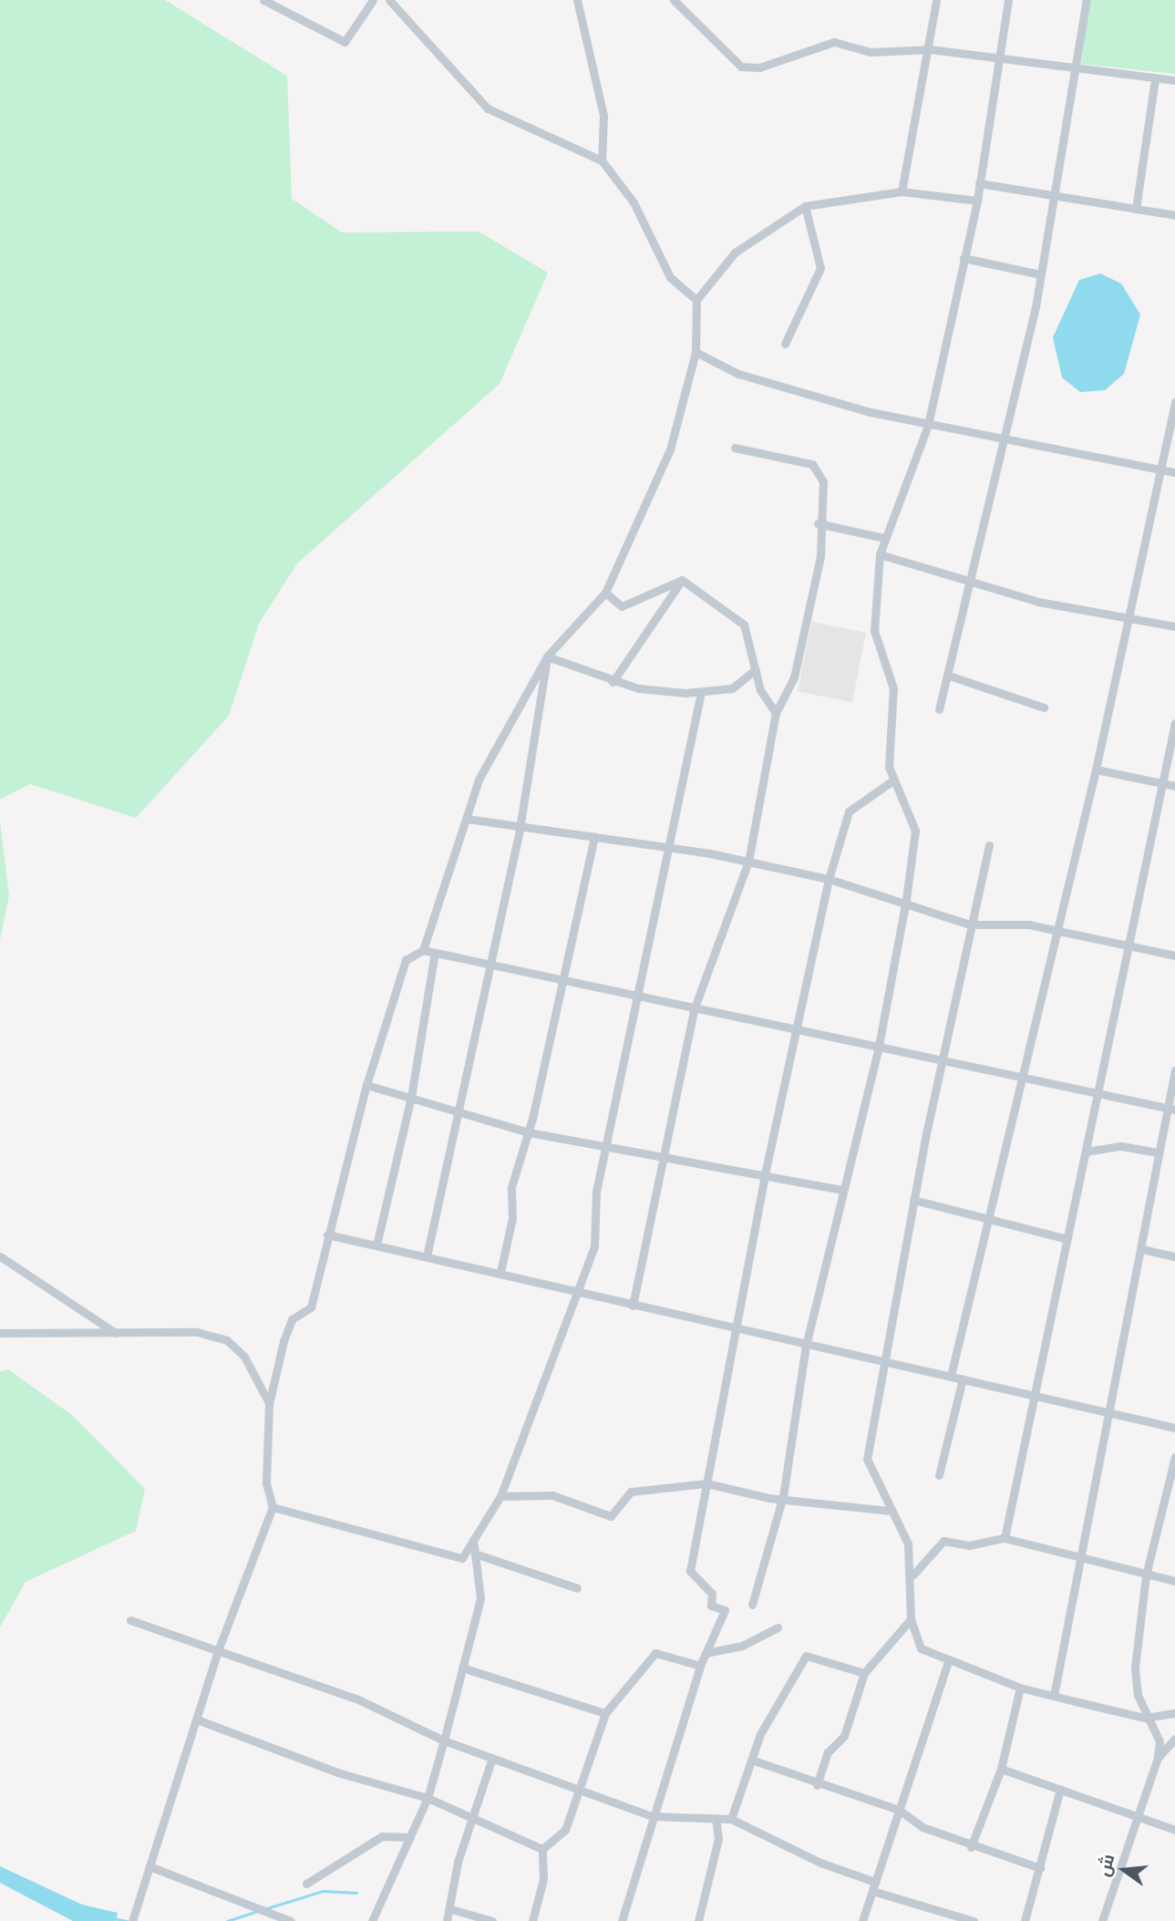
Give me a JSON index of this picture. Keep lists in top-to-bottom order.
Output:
{
  "north": "left"
}
